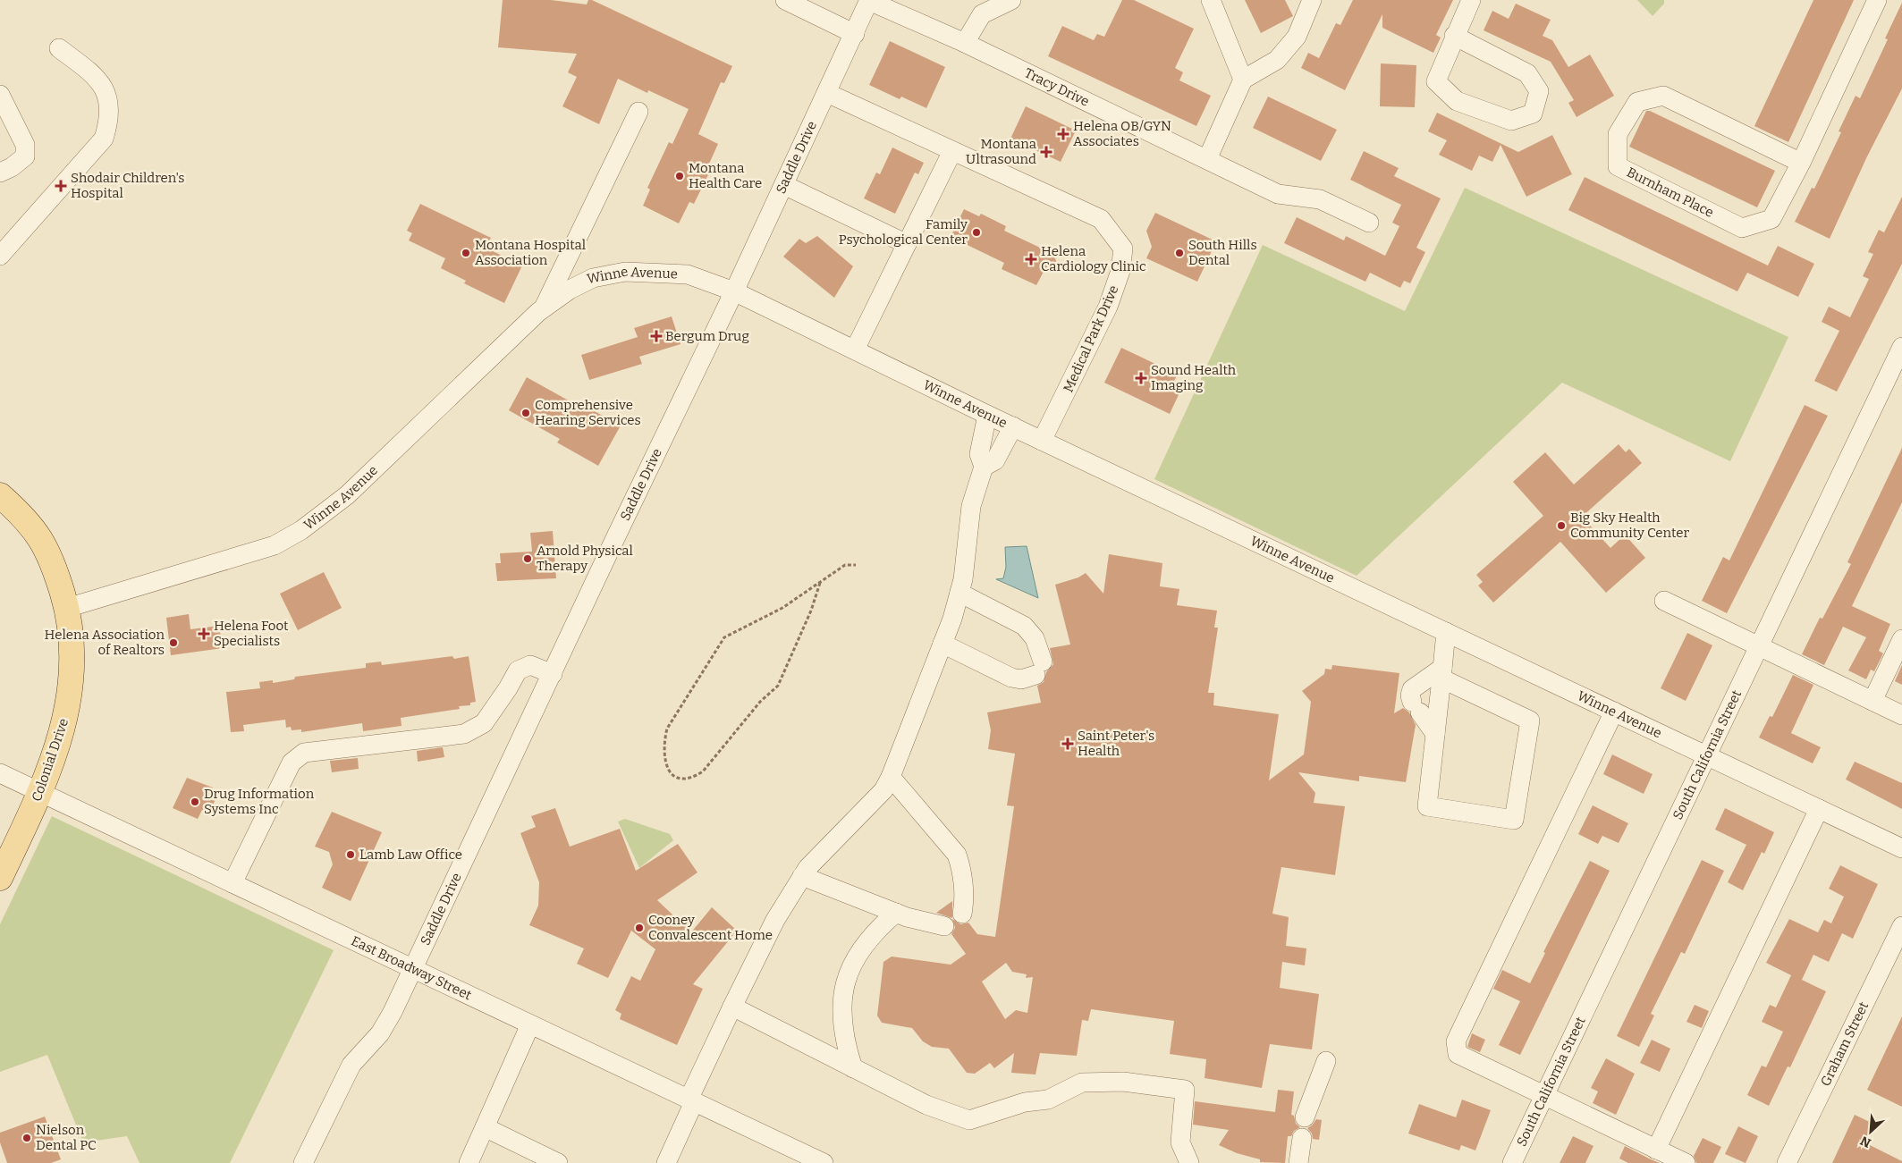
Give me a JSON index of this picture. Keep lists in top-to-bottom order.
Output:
{
  "streets": {
    "main road": ["Colonial Drive"],
    "street": [
      "Tracy Drive",
      "Saddle Drive",
      "Burnham Place",
      "Winne Avenue",
      "Medical Park Drive",
      "South California Street",
      "East Broadway Street",
      "Graham Street"
    ]
  },
  "crossings": [
    ["Tracy Drive", "Saddle Drive"],
    ["Saddle Drive", "Winne Avenue"],
    ["Saddle Drive", "Medical Park Drive"],
    ["Saddle Drive", "East Broadway Street"],
    ["Winne Avenue", "Medical Park Drive"],
    ["Winne Avenue", "South California Street"],
    ["Winne Avenue", "Colonial Drive"],
    ["Colonial Drive", "East Broadway Street"]
  ],
  "places": {
    "health": [
      "Helena OB/GYN Associates",
      "Montana Ultrasound",
      "Shodair Children's Hospital",
      "Helena Cardiology Clinic",
      "Bergum Drug",
      "Sound Health Imaging",
      "Helena Foot Specialists",
      "Saint Peter's Health"
    ],
    "other": [
      "Montana Health Care",
      "Family Psychological Center",
      "Montana Hospital Association",
      "South Hills Dental",
      "Comprehensive Hearing Services",
      "Big Sky Health Community Center",
      "Arnold Physical Therapy",
      "Helena Association of Realtors",
      "Drug Information Systems Inc",
      "Lamb Law Office",
      "Cooney Convalescent Home",
      "Nielson Dental PC"
    ]
  },
  "north": "bottom left"
}
